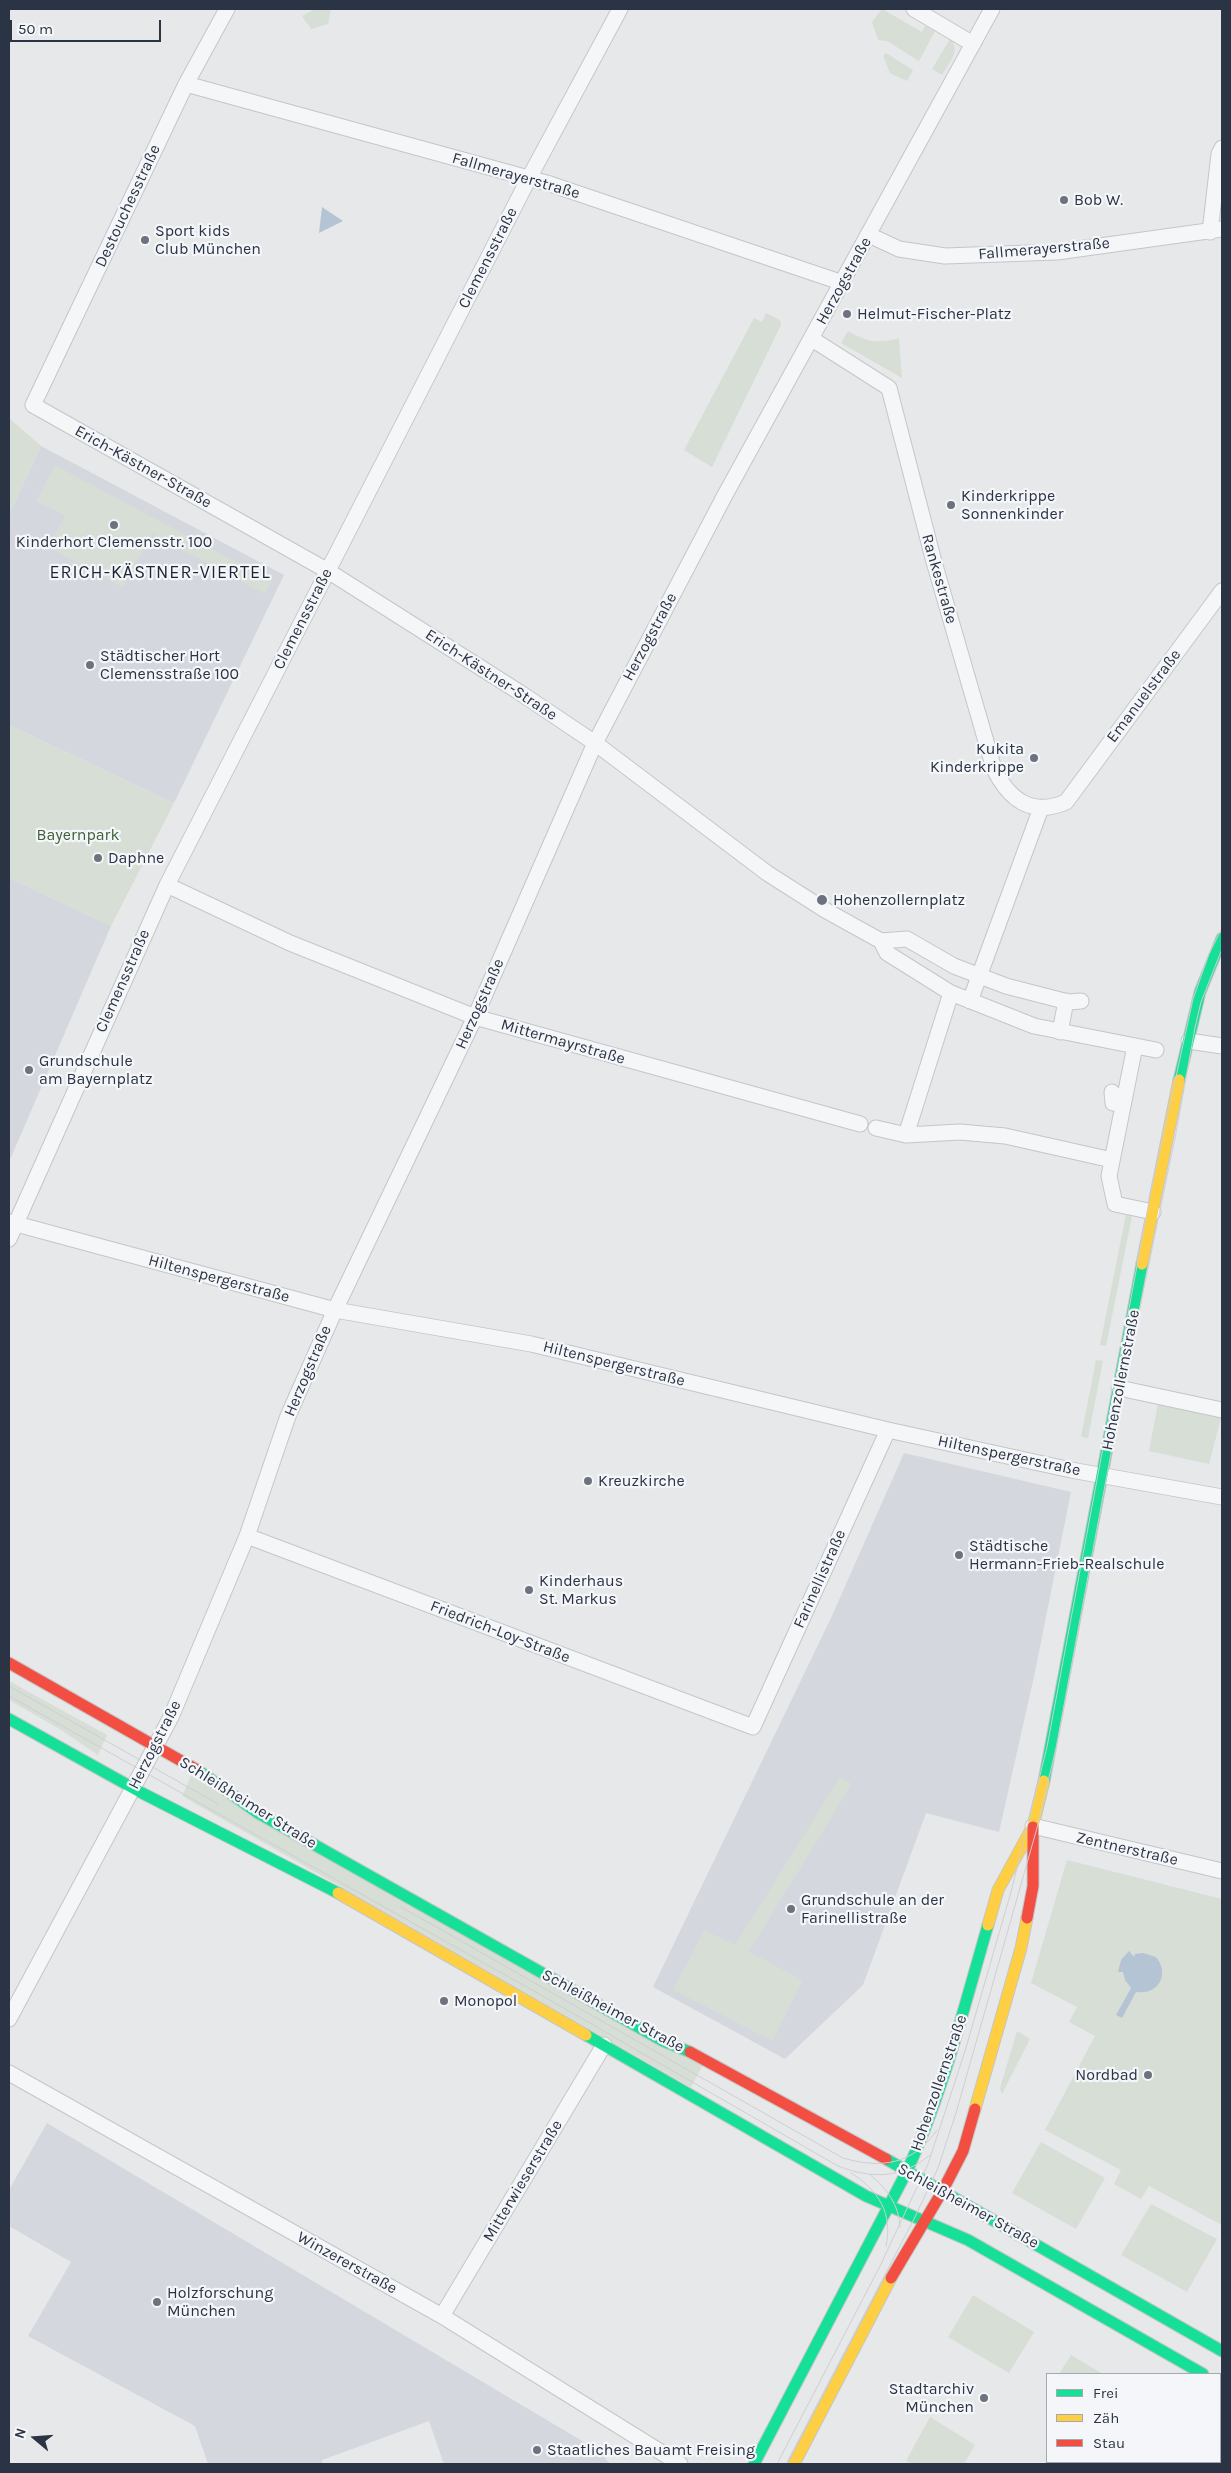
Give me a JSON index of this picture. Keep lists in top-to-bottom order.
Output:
{
  "streets": {
    "main road": ["Hohenzollernstraße", "Schleißheimer Straße"],
    "street": [
      "Fallmerayerstraße",
      "Destouchesstraße",
      "Clemensstraße",
      "Herzogstraße",
      "Erich-Kästner-Straße",
      "Rankestraße",
      "Emanuelstraße",
      "Mittermayrstraße",
      "Hiltenspergerstraße",
      "Farinellistraße",
      "Friedrich-Loy-Straße",
      "Zentnerstraße",
      "Mitterwieserstraße",
      "Winzererstraße"
    ]
  },
  "crossings": [
    ["Fallmerayerstraße", "Destouchesstraße"],
    ["Fallmerayerstraße", "Clemensstraße"],
    ["Fallmerayerstraße", "Herzogstraße"],
    ["Destouchesstraße", "Erich-Kästner-Straße"],
    ["Clemensstraße", "Erich-Kästner-Straße"],
    ["Clemensstraße", "Mittermayrstraße"],
    ["Clemensstraße", "Hiltenspergerstraße"],
    ["Herzogstraße", "Erich-Kästner-Straße"],
    ["Herzogstraße", "Rankestraße"],
    ["Herzogstraße", "Mittermayrstraße"],
    ["Herzogstraße", "Hiltenspergerstraße"],
    ["Herzogstraße", "Friedrich-Loy-Straße"],
    ["Herzogstraße", "Schleißheimer Straße"],
    ["Rankestraße", "Emanuelstraße"],
    ["Hiltenspergerstraße", "Hohenzollernstraße"],
    ["Hiltenspergerstraße", "Farinellistraße"],
    ["Hohenzollernstraße", "Schleißheimer Straße"],
    ["Hohenzollernstraße", "Zentnerstraße"],
    ["Farinellistraße", "Friedrich-Loy-Straße"],
    ["Schleißheimer Straße", "Mitterwieserstraße"],
    ["Mitterwieserstraße", "Winzererstraße"]
  ],
  "districts": ["ERICH-KÄSTNER-VIERTEL"],
  "parks": ["Bayernpark"],
  "places": [
    "Bob W.",
    "Sport kids Club München",
    "Helmut-Fischer-Platz",
    "Kinderkrippe Sonnenkinder",
    "Kinderhort Clemensstr. 100",
    "Städtischer Hort Clemensstraße 100",
    "Kukita Kinderkrippe",
    "Daphne",
    "Hohenzollernplatz",
    "Grundschule am Bayernplatz",
    "Kreuzkirche",
    "Städtische Hermann-Frieb-Realschule",
    "Kinderhaus St. Markus",
    "Grundschule an der Farinellistraße",
    "Monopol",
    "Nordbad",
    "Holzforschung München",
    "Stadtarchiv München",
    "Staatliches Bauamt Freising"
  ],
  "legend": ["Frei", "Zäh", "Stau"],
  "scale_bar": "50 m",
  "north": "left"
}
